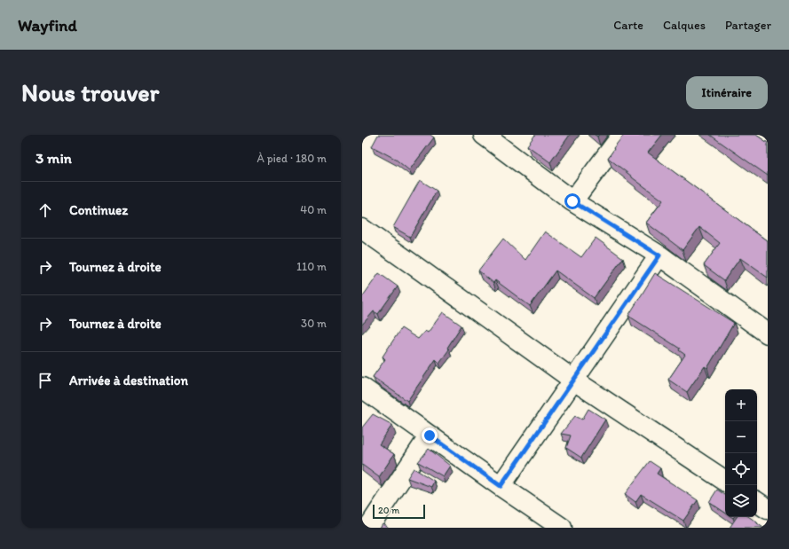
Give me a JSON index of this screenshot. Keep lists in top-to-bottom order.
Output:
{
  "scale_bar": "20 m",
  "page": {
    "header": "Wayfind",
    "nav": ["Carte", "Calques", "Partager"],
    "buttons": "Itinéraire",
    "title": "Nous trouver",
    "heading": ["3 min", "À pied · 180 m"],
    "list": [
      ["Continuez", "40 m"],
      ["Tournez à droite", "110 m"],
      ["Tournez à droite", "30 m"],
      "Arrivée à destination"
    ],
    "map_buttons": ["+", "−"],
    "scale": "20 m"
  }
}
